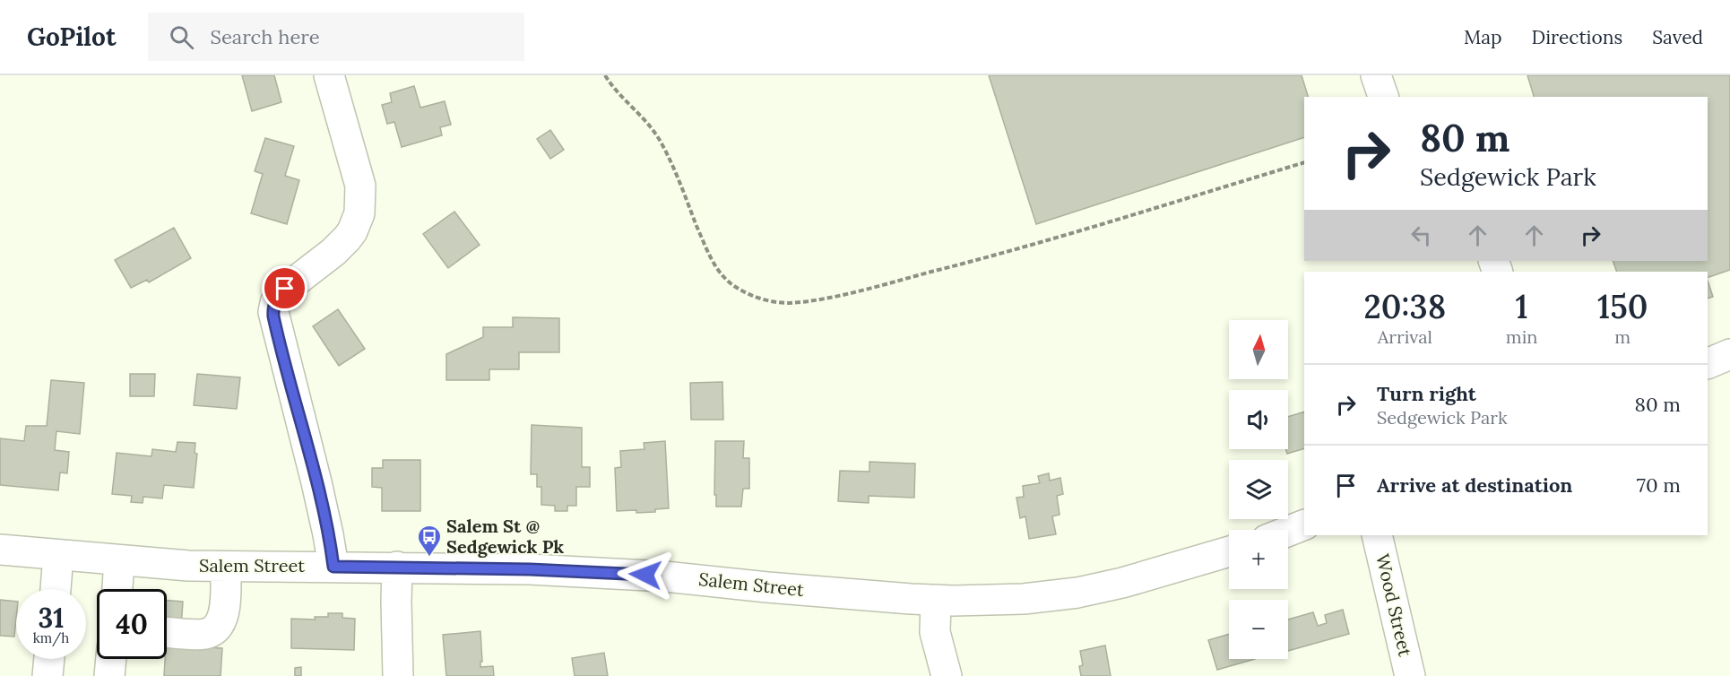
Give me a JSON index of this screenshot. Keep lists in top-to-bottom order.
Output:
{
  "streets": {
    "street": ["Salem Street", "Wood Street"]
  },
  "places": {
    "bus stop": ["Salem St @ Sedgewick Pk"]
  },
  "north": "top",
  "page": {
    "header": "GoPilot",
    "search": "Search here",
    "nav": ["Map", "Directions", "Saved"],
    "turn": ["80 m", "Sedgewick Park"],
    "eta": [
      "20:38",
      "Arrival",
      "1",
      "min",
      "150",
      "m"
    ],
    "map_buttons": ["+", "−"],
    "list": [
      {
        "name": "Turn right",
        "note": "Sedgewick Park",
        "value": "80 m"
      },
      {
        "name": "Arrive at destination",
        "value": "70 m"
      }
    ],
    "speed": "31 km/h",
    "limit": "40"
  }
}
